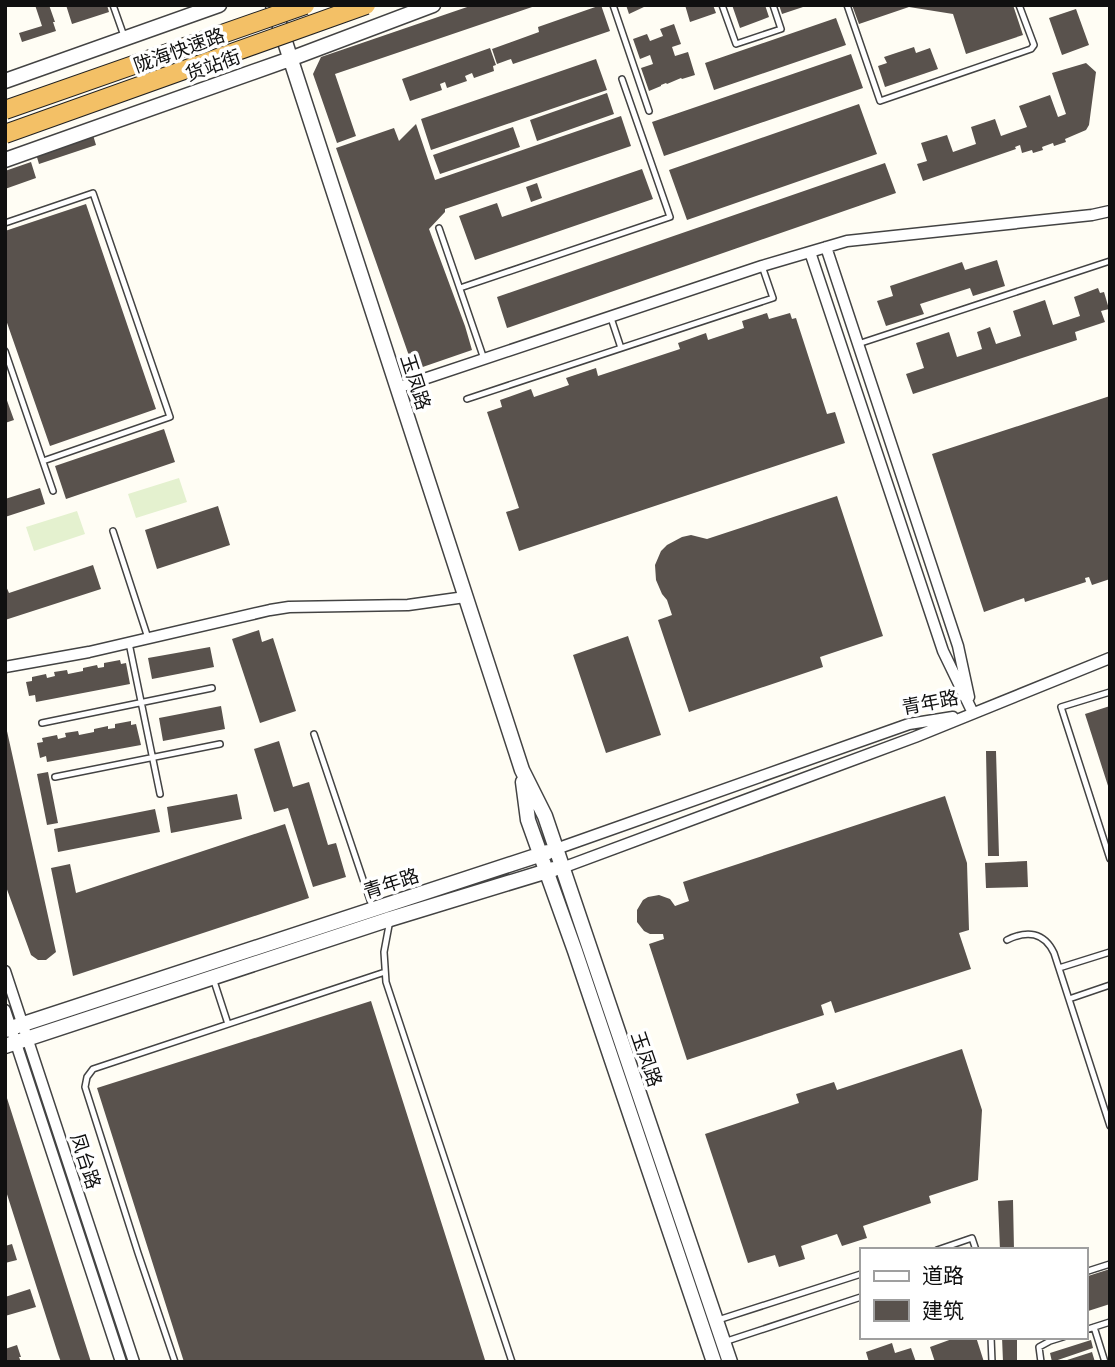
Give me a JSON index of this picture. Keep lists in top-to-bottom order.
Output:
{
  "streets": {
    "highway": ["陇海快速路"],
    "street": [
      "货站街",
      "玉凤路",
      "青年路",
      "凤台路"
    ]
  },
  "crossings": [
    ["货站街", "玉凤路"],
    ["玉凤路", "青年路"],
    ["青年路", "凤台路"]
  ],
  "legend": ["道路", "建筑"]
}
